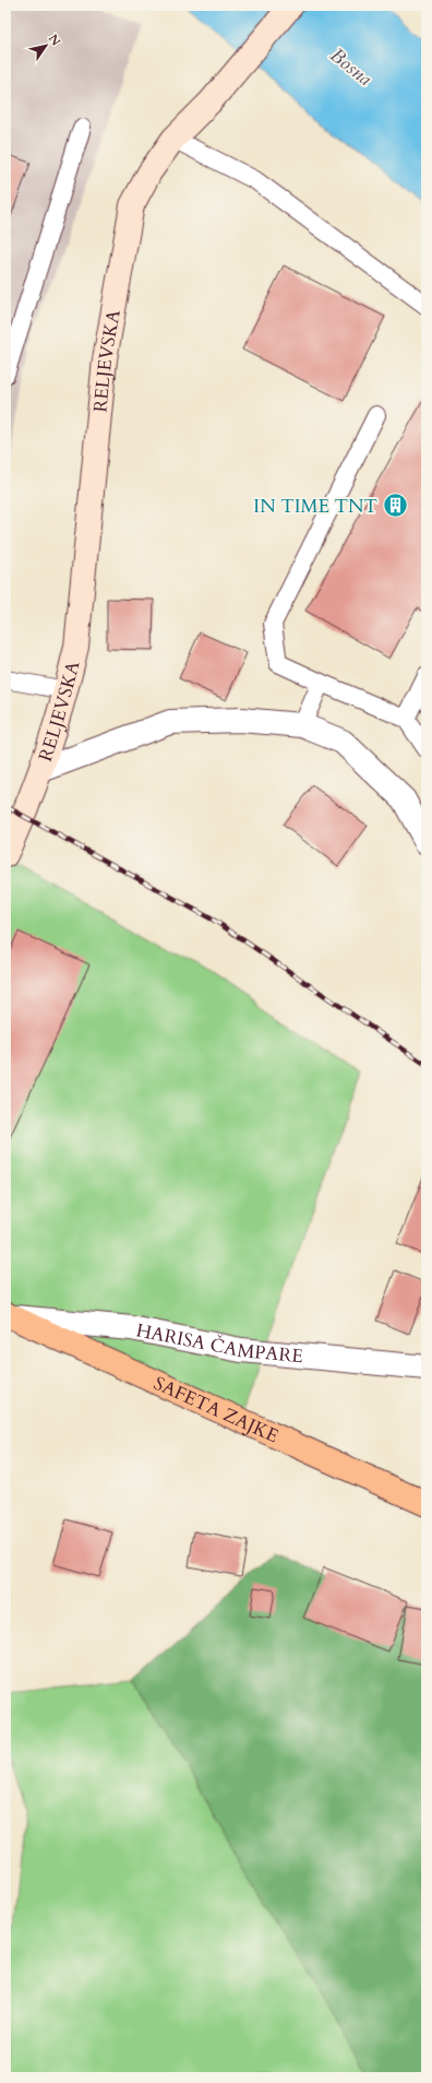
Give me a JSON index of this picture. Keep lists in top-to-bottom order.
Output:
{
  "streets": {
    "main road": ["RELJEVSKA", "SAFETA ZAJKE"],
    "street": ["HARISA ČAMPARE"]
  },
  "crossings": [
    ["HARISA ČAMPARE", "SAFETA ZAJKE"]
  ],
  "water": ["Bosna"],
  "places": {
    "building": ["IN TIME TNT"]
  },
  "north": "top right"
}
